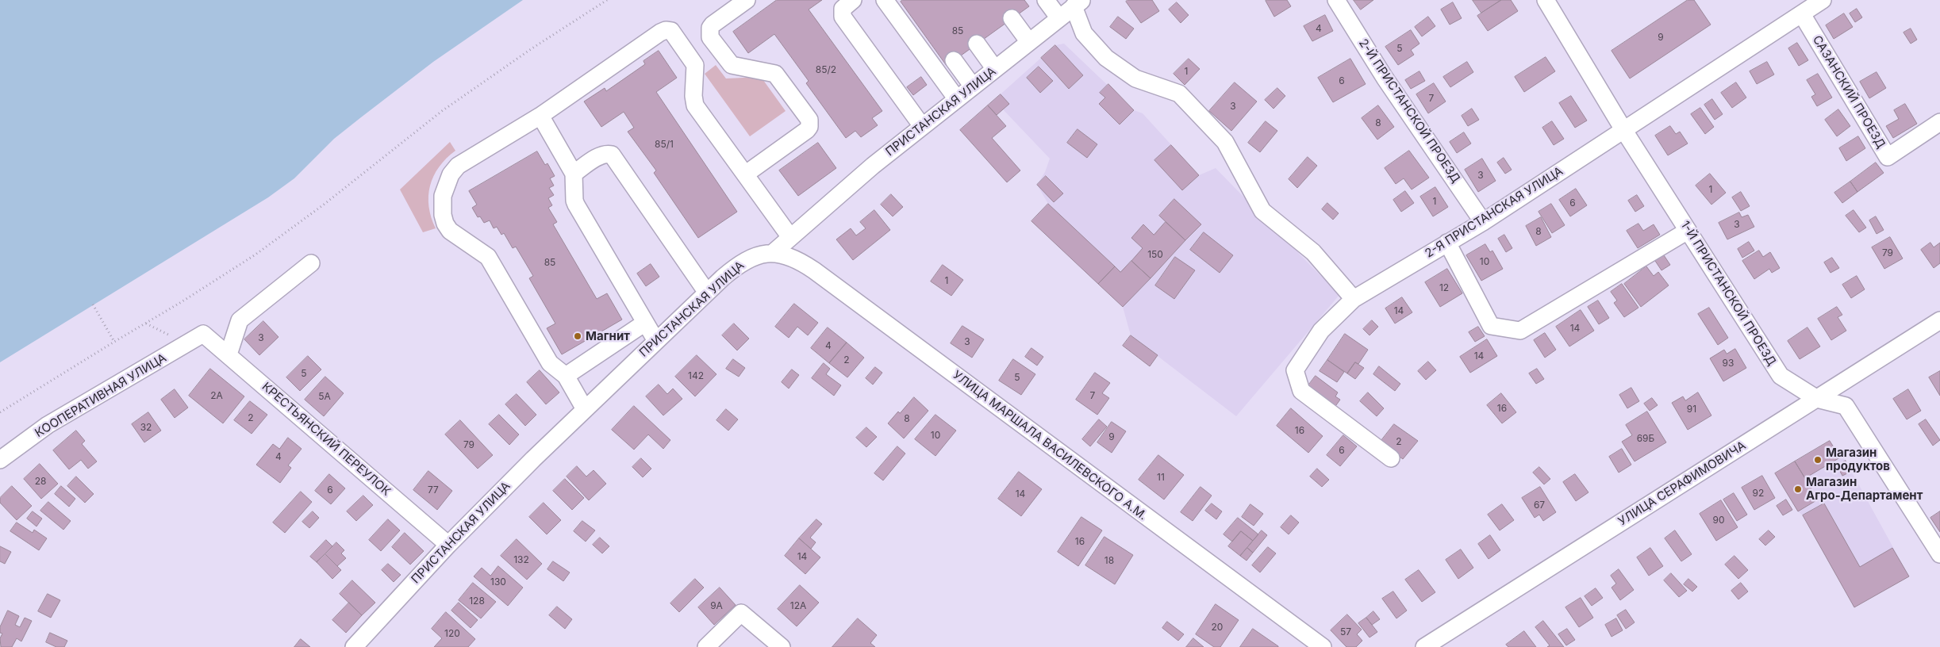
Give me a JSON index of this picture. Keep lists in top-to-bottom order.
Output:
{
  "streets": {
    "street": [
      "САЗАНСКИЙ ПРОЕЗД",
      "2-Й ПРИСТАНСКОЙ ПРОЕЗД",
      "ПРИСТАНСКАЯ УЛИЦА",
      "2-Я ПРИСТАНСКАЯ УЛИЦА",
      "1-Й ПРИСТАНСКОЙ ПРОЕЗД",
      "КООПЕРАТИВНАЯ УЛИЦА",
      "КРЕСТЬЯНСКИЙ ПЕРЕУЛОК",
      "УЛИЦА МАРШАЛА ВАСИЛЕВСКОГО А.М.",
      "УЛИЦА СЕРАФИМОВИЧА"
    ]
  },
  "crossings": [
    ["САЗАНСКИЙ ПРОЕЗД", "2-Я ПРИСТАНСКАЯ УЛИЦА"],
    ["2-Й ПРИСТАНСКОЙ ПРОЕЗД", "2-Я ПРИСТАНСКАЯ УЛИЦА"],
    ["ПРИСТАНСКАЯ УЛИЦА", "КРЕСТЬЯНСКИЙ ПЕРЕУЛОК"],
    ["ПРИСТАНСКАЯ УЛИЦА", "УЛИЦА МАРШАЛА ВАСИЛЕВСКОГО А.М."],
    ["2-Я ПРИСТАНСКАЯ УЛИЦА", "1-Й ПРИСТАНСКОЙ ПРОЕЗД"],
    ["1-Й ПРИСТАНСКОЙ ПРОЕЗД", "УЛИЦА СЕРАФИМОВИЧА"],
    ["КООПЕРАТИВНАЯ УЛИЦА", "КРЕСТЬЯНСКИЙ ПЕРЕУЛОК"]
  ],
  "places": ["Магнит", "Магазин продуктов", "Магазин Агро-Департамент"],
  "house_numbers": [
    "4",
    "85",
    "9",
    "5",
    "85/2",
    "1",
    "6",
    "7",
    "3",
    "8",
    "85/1",
    "3",
    "1",
    "1",
    "6",
    "3",
    "8",
    "79",
    "150",
    "10",
    "85",
    "1",
    "12",
    "14",
    "14",
    "3",
    "3",
    "4",
    "14",
    "2",
    "93",
    "5",
    "142",
    "5",
    "2А",
    "7",
    "5А",
    "16",
    "91",
    "2",
    "8",
    "32",
    "16",
    "10",
    "9",
    "69Б",
    "2",
    "79",
    "6",
    "4",
    "11",
    "28",
    "6",
    "77",
    "92",
    "14",
    "67",
    "90",
    "16",
    "14",
    "132",
    "18",
    "130",
    "128",
    "9А",
    "12А",
    "20",
    "57",
    "120"
  ]
}
